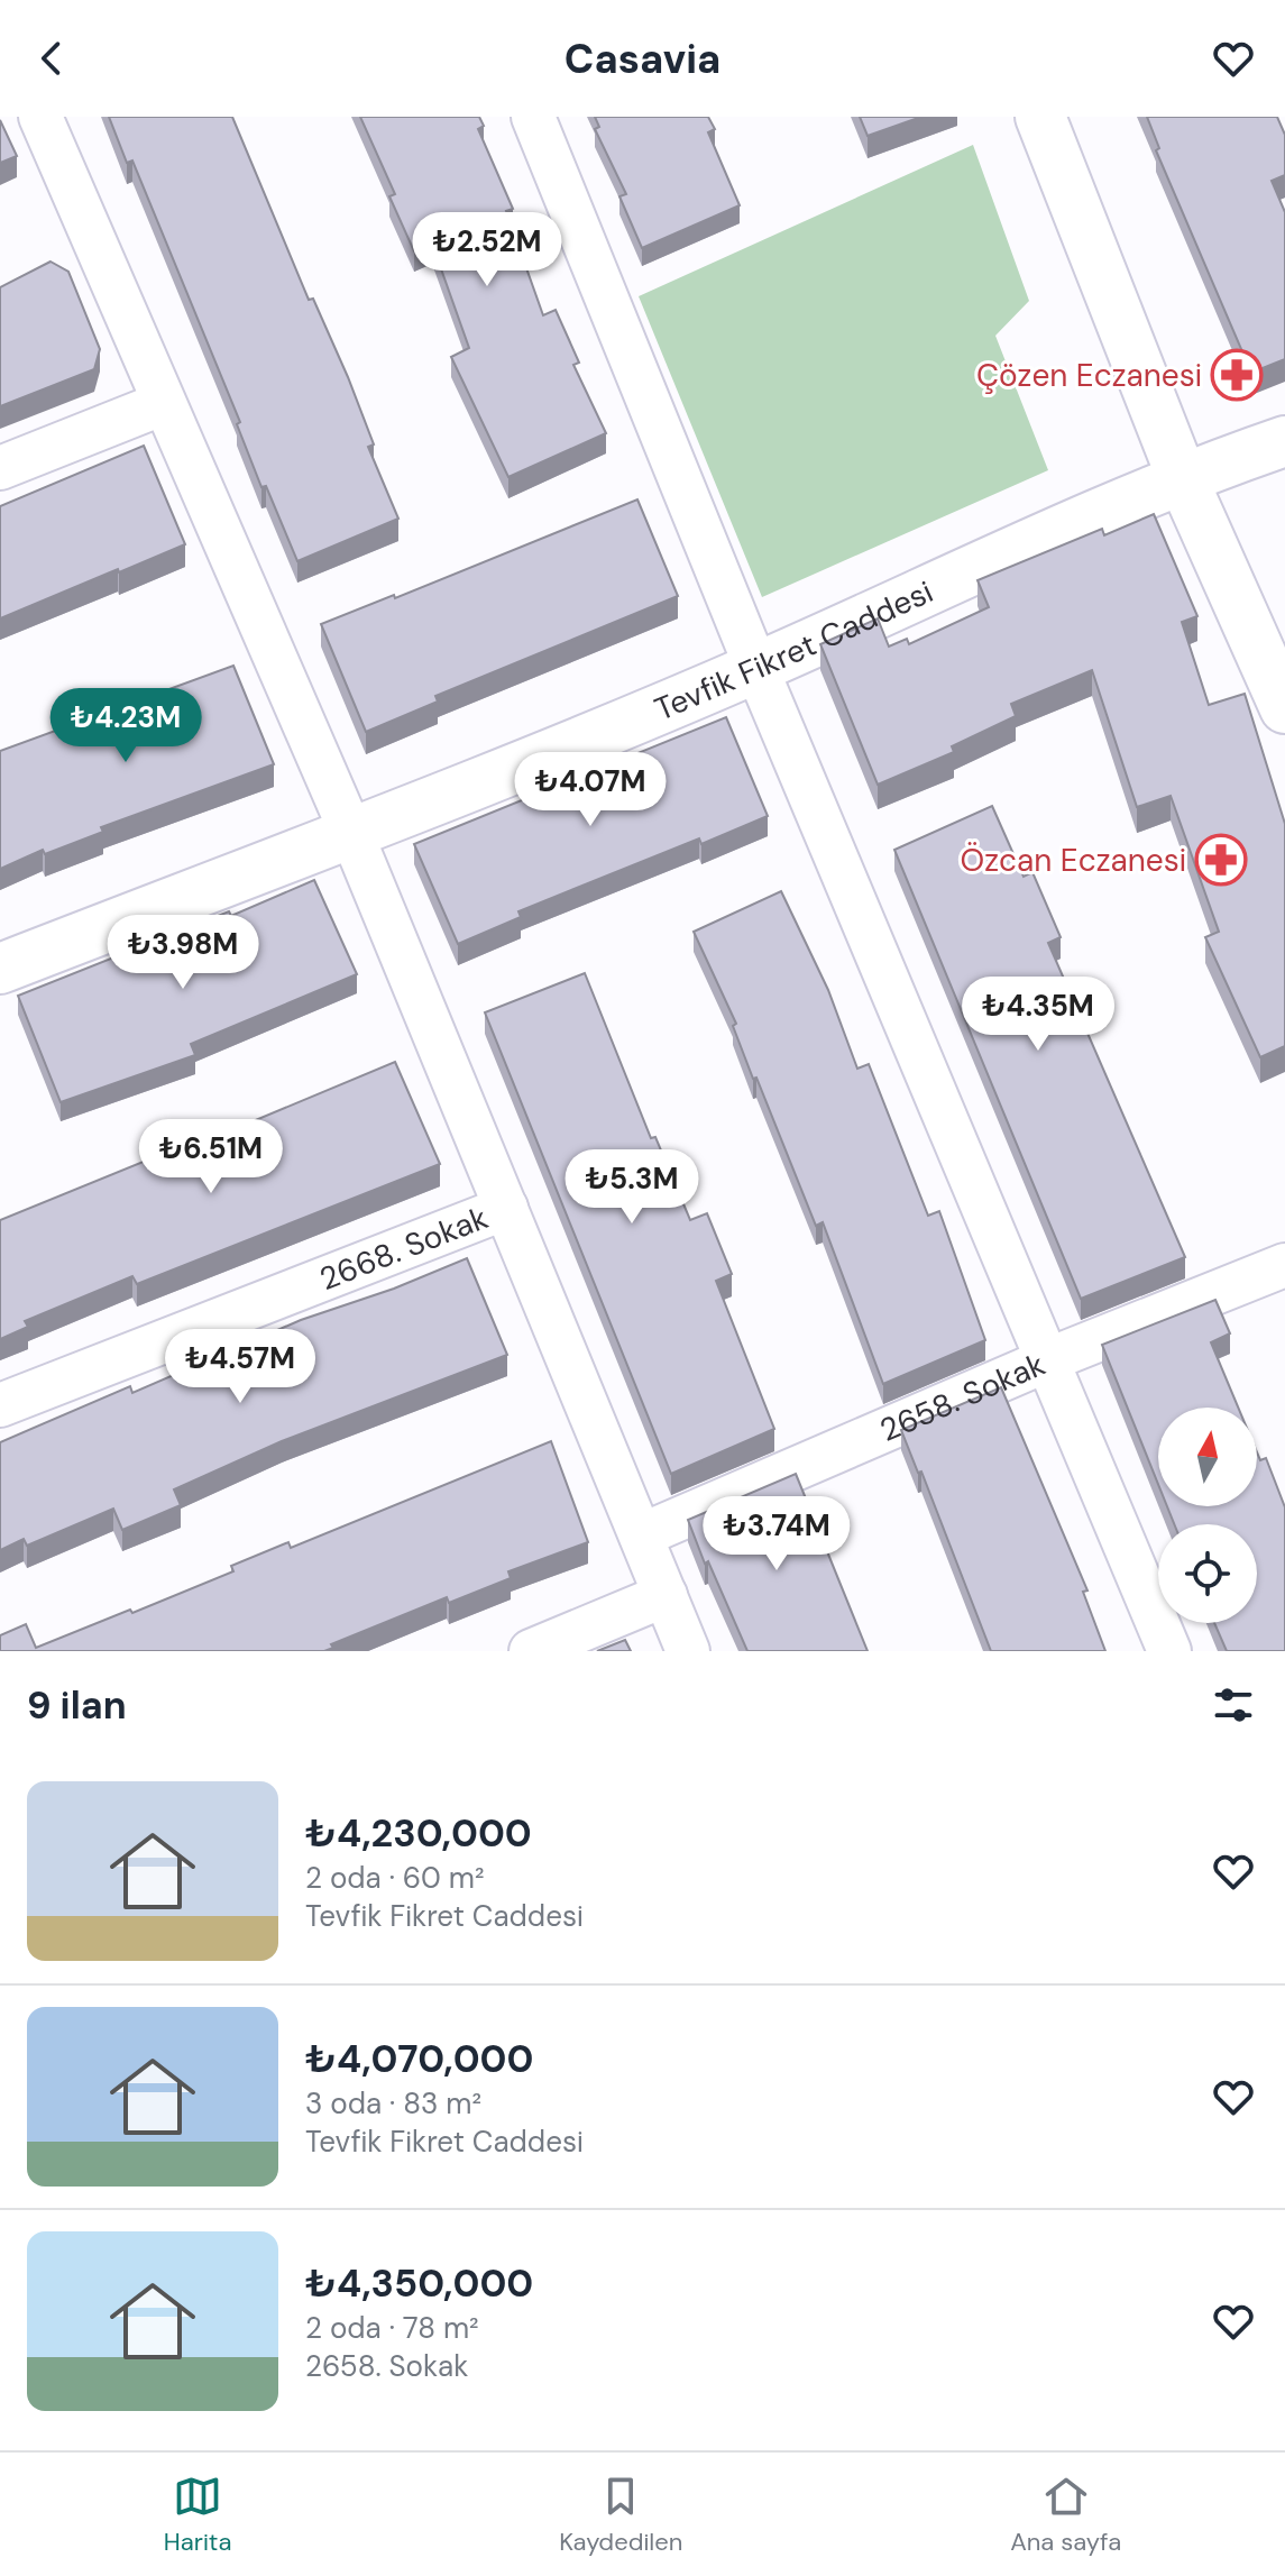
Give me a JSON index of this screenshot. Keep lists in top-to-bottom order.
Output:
{
  "streets": {
    "street": ["Tevfik Fikret Caddesi", "2668. Sokak", "2658. Sokak"]
  },
  "places": {
    "pharmacy": ["Çözen Eczanesi", "Özcan Eczanesi"]
  },
  "north": "top",
  "page": {
    "header": "Casavia",
    "price": [
      "₺2.52M",
      "₺4.23M",
      "₺4.07M",
      "₺3.98M",
      "₺4.35M",
      "₺6.51M",
      "₺5.3M",
      "₺4.57M",
      "₺3.74M"
    ],
    "heading": "9 ilan",
    "list": [
      {
        "name": "₺4,230,000",
        "note": "2 oda · 60 m² · Tevfik Fikret Caddesi"
      },
      {
        "name": "₺4,070,000",
        "note": "3 oda · 83 m² · Tevfik Fikret Caddesi"
      },
      {
        "name": "₺4,350,000",
        "note": "2 oda · 78 m² · 2658. Sokak"
      }
    ],
    "tabs": ["Harita", "Kaydedilen", "Ana sayfa"]
  }
}
